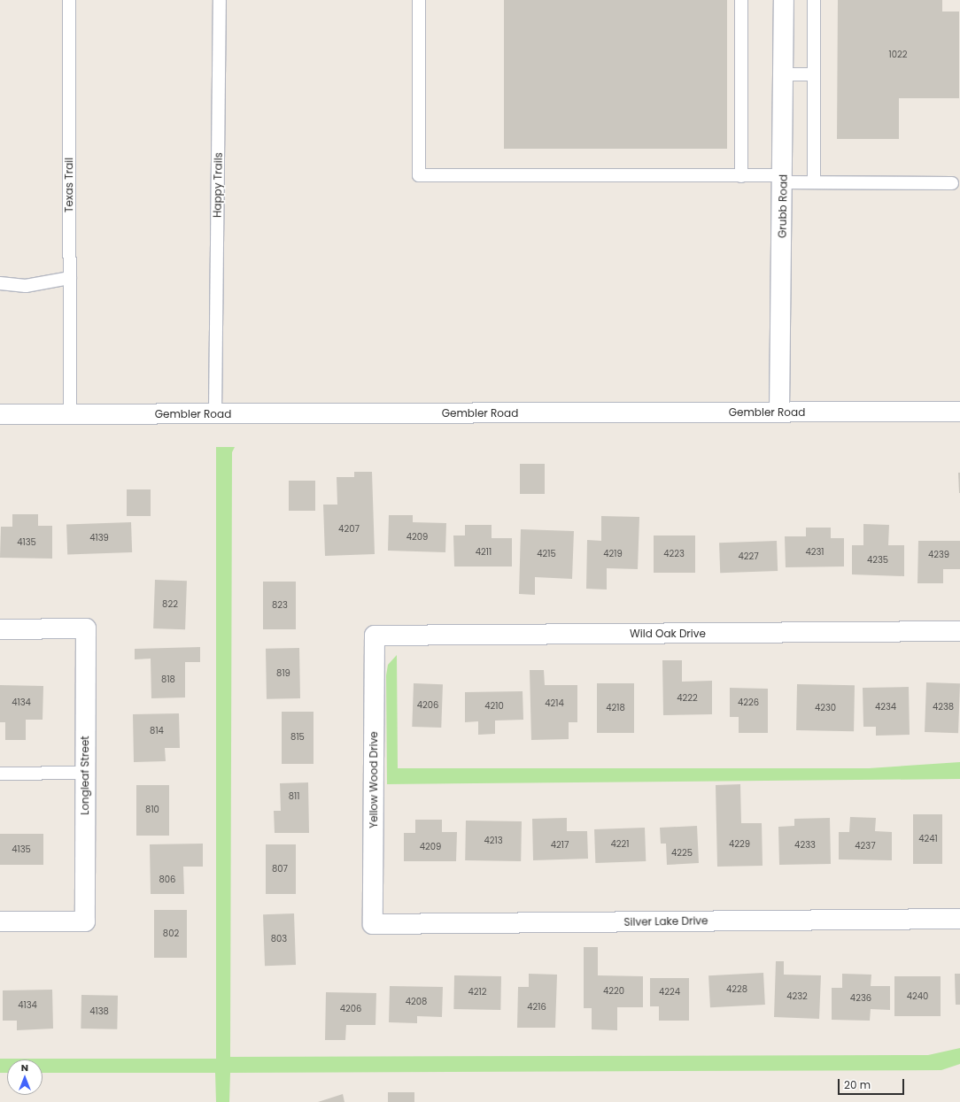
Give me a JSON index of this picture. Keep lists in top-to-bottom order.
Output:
{
  "streets": {
    "street": [
      "Grubb Road",
      "Gembler Road",
      "Wild Oak Drive",
      "Longleaf Street",
      "Yellow Wood Drive",
      "Silver Lake Drive"
    ],
    "lane": ["Texas Trail", "Happy Trails"]
  },
  "crossings": [
    ["Texas Trail", "Gembler Road"],
    ["Happy Trails", "Gembler Road"],
    ["Grubb Road", "Gembler Road"],
    ["Wild Oak Drive", "Yellow Wood Drive"],
    ["Yellow Wood Drive", "Silver Lake Drive"]
  ],
  "house_numbers": [
    "1022",
    "4207",
    "4209",
    "4139",
    "4135",
    "4211",
    "4231",
    "4215",
    "4219",
    "4223",
    "4239",
    "4227",
    "4235",
    "822",
    "823",
    "819",
    "818",
    "4222",
    "4134",
    "4226",
    "4214",
    "4206",
    "4210",
    "4234",
    "4238",
    "4218",
    "4230",
    "814",
    "815",
    "811",
    "810",
    "4241",
    "4213",
    "4221",
    "4229",
    "4217",
    "4233",
    "4237",
    "4209",
    "4135",
    "4225",
    "807",
    "806",
    "802",
    "803",
    "4228",
    "4220",
    "4212",
    "4224",
    "4232",
    "4240",
    "4236",
    "4208",
    "4134",
    "4216",
    "4206",
    "4138"
  ],
  "scale_bar": "20 m",
  "north": "top"
}
